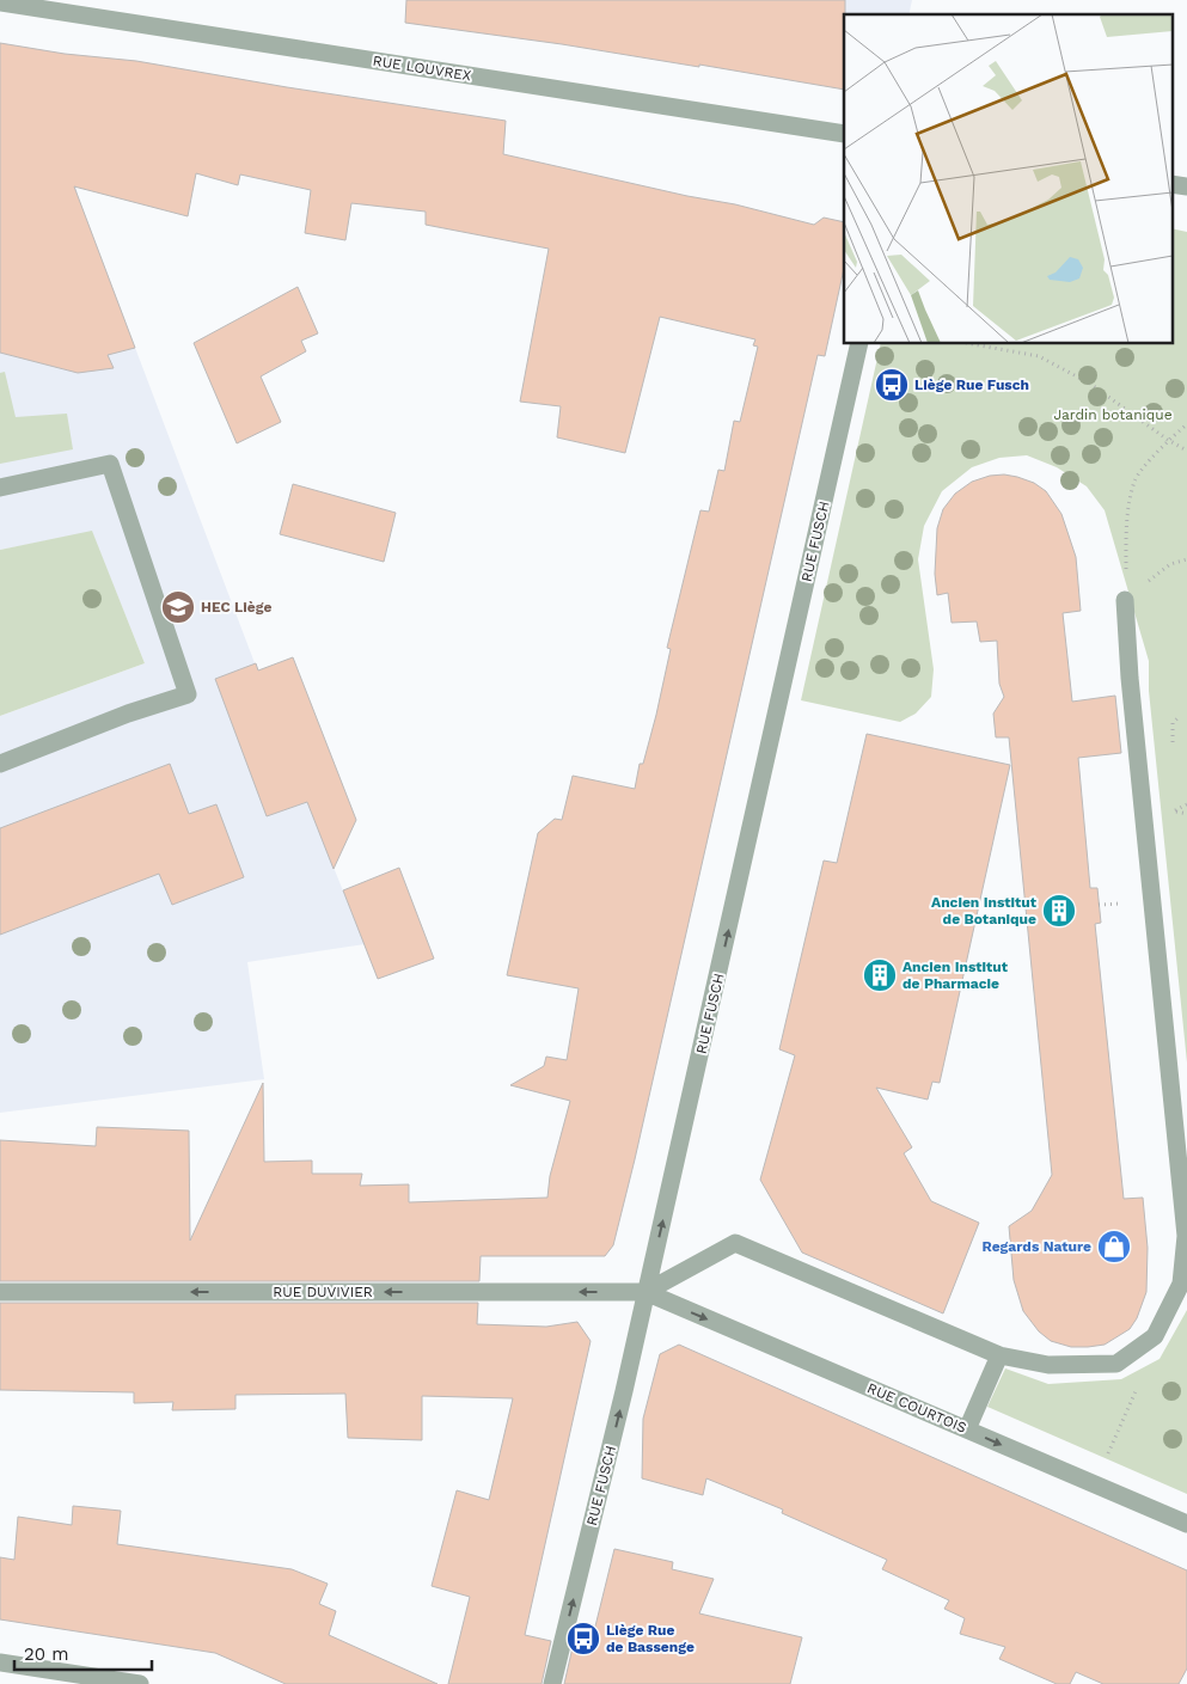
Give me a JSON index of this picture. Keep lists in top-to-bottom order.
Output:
{
  "streets": {
    "street": [
      "RUE LOUVREX",
      "RUE FUSCH",
      "RUE DUVIVIER",
      "RUE COURTOIS"
    ]
  },
  "crossings": [
    ["RUE FUSCH", "RUE DUVIVIER"],
    ["RUE FUSCH", "RUE COURTOIS"],
    ["RUE DUVIVIER", "RUE COURTOIS"]
  ],
  "one_way": ["RUE FUSCH", "RUE DUVIVIER", "RUE COURTOIS"],
  "parks": ["Jardin botanique"],
  "places": {
    "bus stop": ["Liège Rue Fusch", "Liège Rue de Bassenge"],
    "school or university": ["HEC Liège"],
    "building": ["Ancien Institut de Botanique", "Ancien Institut de Pharmacie"],
    "shop": ["Regards Nature"]
  },
  "scale_bar": "20 m"
}
